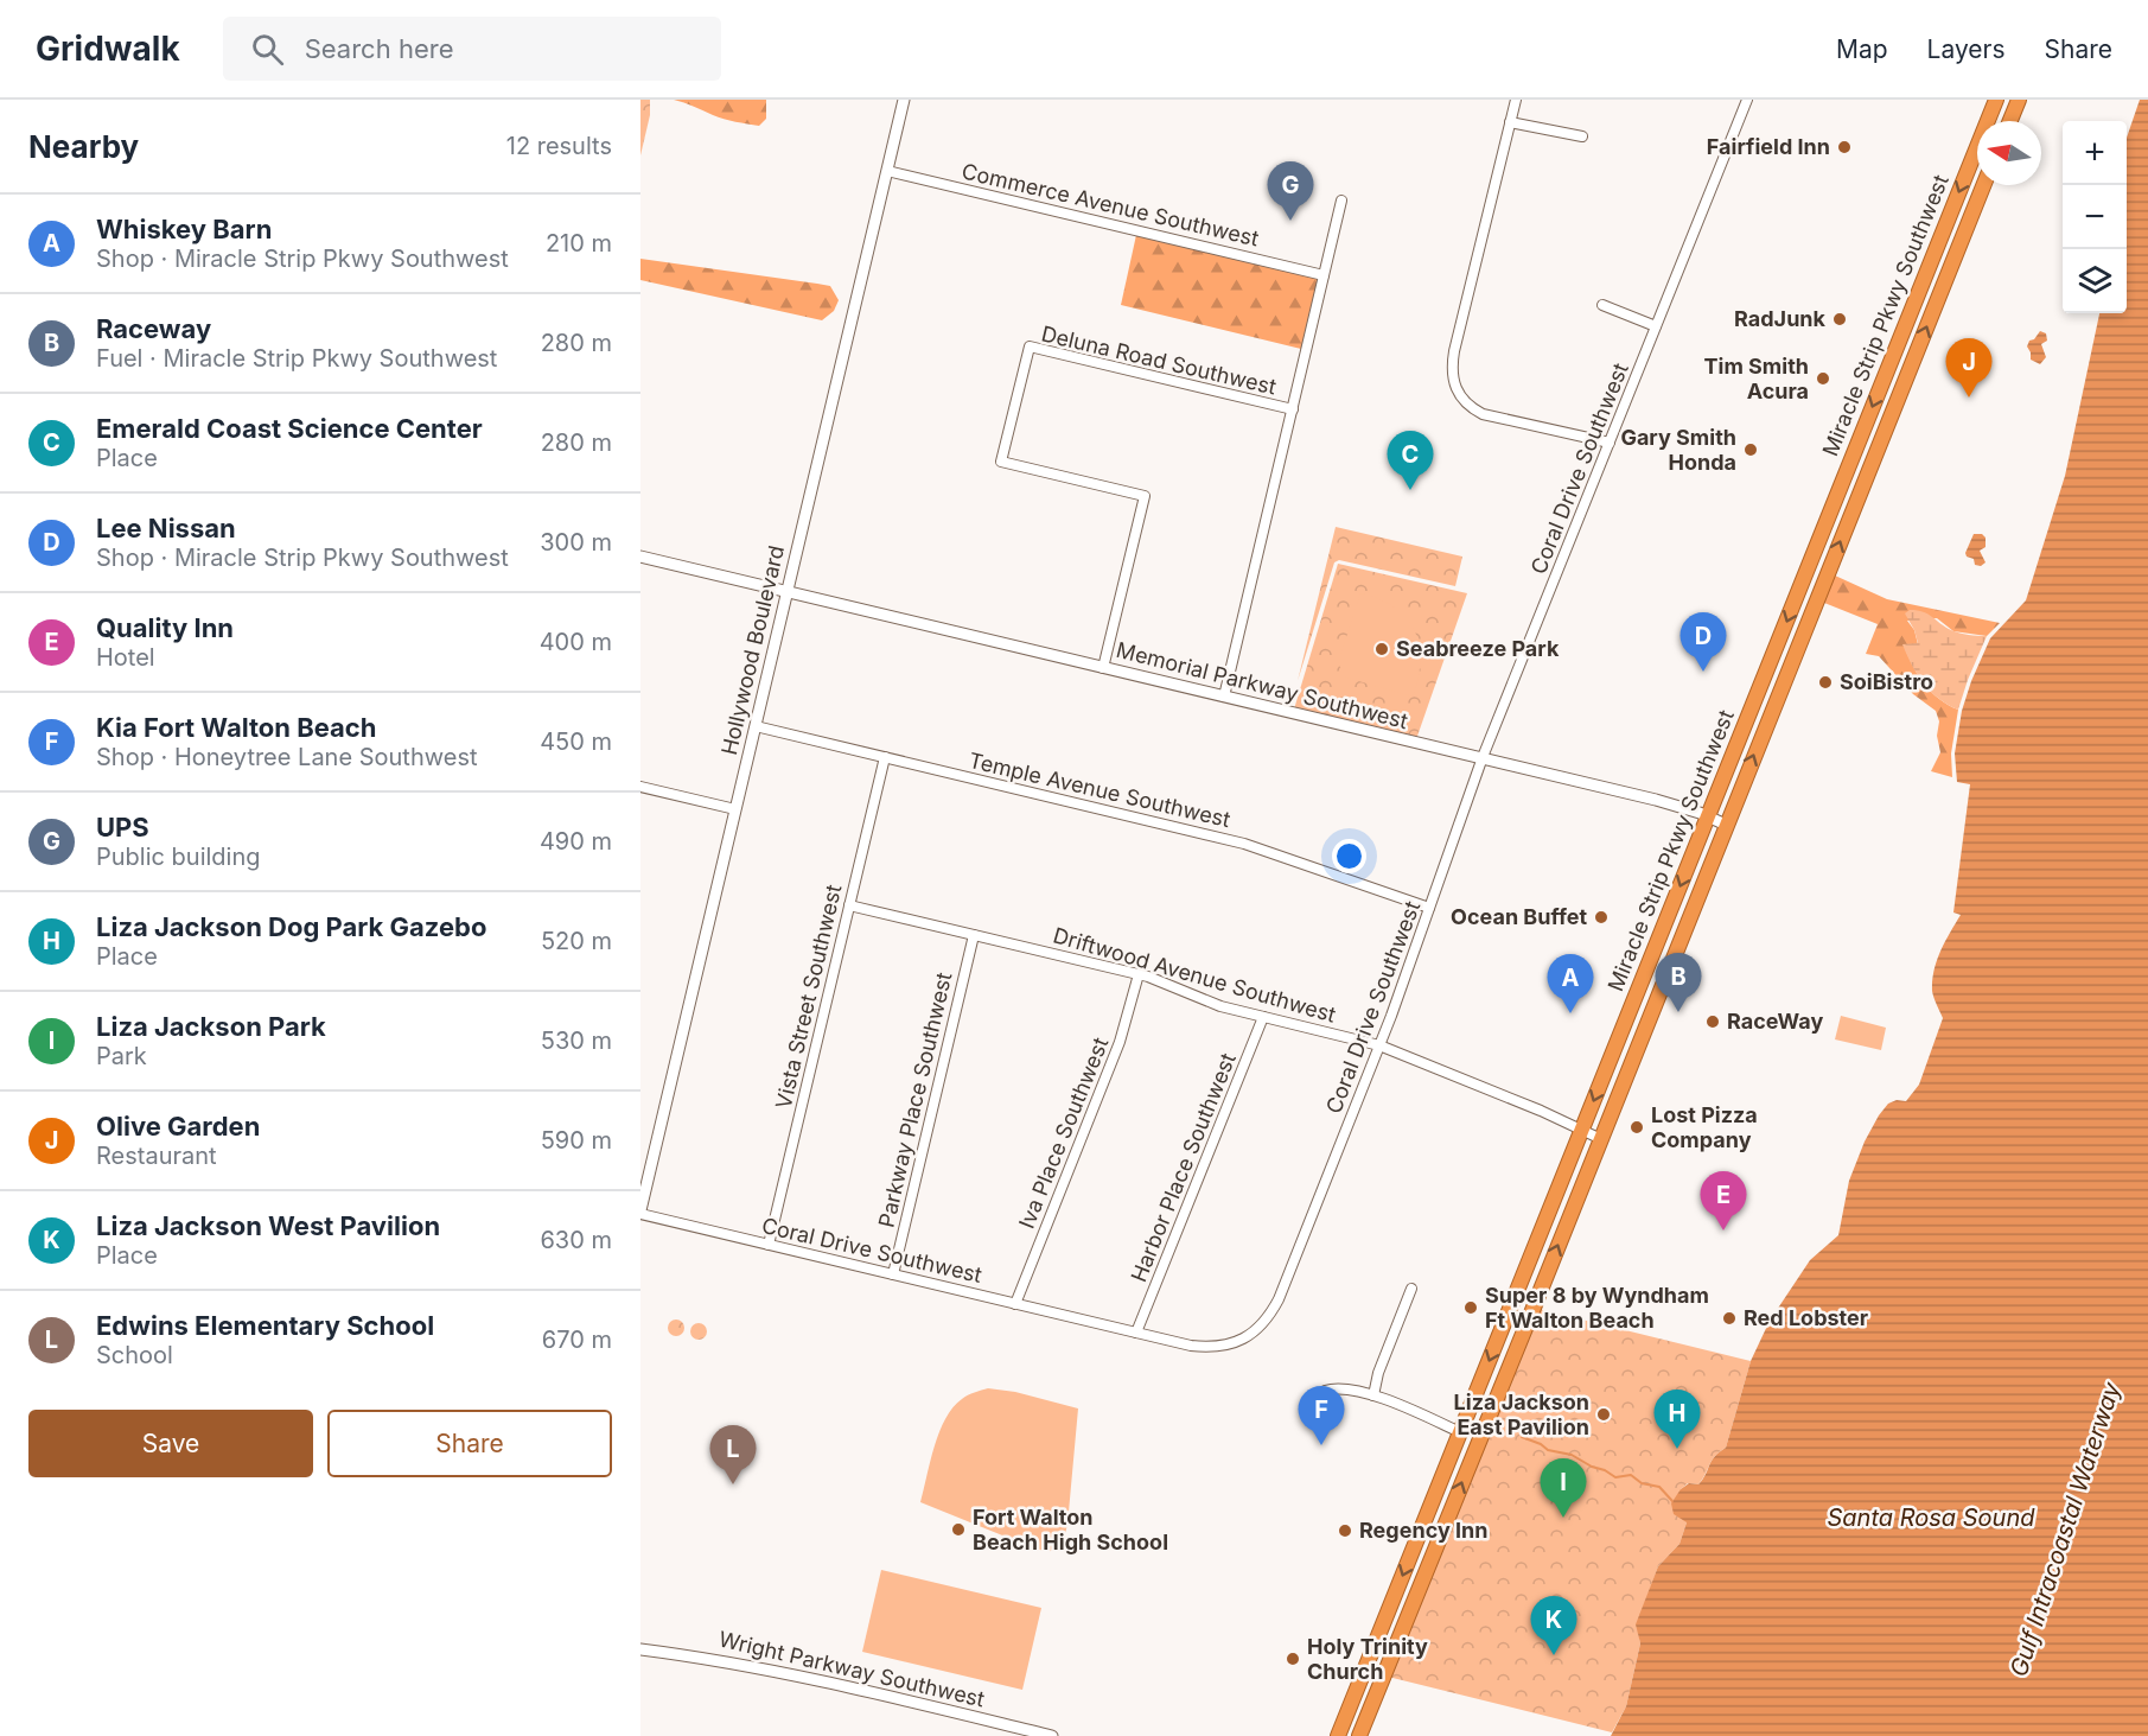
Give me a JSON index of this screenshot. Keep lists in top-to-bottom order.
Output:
{
  "streets": {
    "highway": ["Miracle Strip Pkwy Southwest"],
    "street": [
      "Commerce Avenue Southwest",
      "Deluna Road Southwest",
      "Coral Drive Southwest",
      "Hollywood Boulevard",
      "Memorial Parkway Southwest",
      "Temple Avenue Southwest",
      "Driftwood Avenue Southwest",
      "Vista Street Southwest",
      "Parkway Place Southwest",
      "Iva Place Southwest",
      "Harbor Place Southwest",
      "Wright Parkway Southwest"
    ]
  },
  "crossings": [
    ["Commerce Avenue Southwest", "Hollywood Boulevard"],
    ["Miracle Strip Pkwy Southwest", "Memorial Parkway Southwest"],
    ["Miracle Strip Pkwy Southwest", "Driftwood Avenue Southwest"],
    ["Deluna Road Southwest", "Memorial Parkway Southwest"],
    ["Coral Drive Southwest", "Hollywood Boulevard"],
    ["Coral Drive Southwest", "Memorial Parkway Southwest"],
    ["Coral Drive Southwest", "Temple Avenue Southwest"],
    ["Coral Drive Southwest", "Driftwood Avenue Southwest"],
    ["Coral Drive Southwest", "Vista Street Southwest"],
    ["Coral Drive Southwest", "Parkway Place Southwest"],
    ["Coral Drive Southwest", "Iva Place Southwest"],
    ["Coral Drive Southwest", "Harbor Place Southwest"],
    ["Hollywood Boulevard", "Memorial Parkway Southwest"],
    ["Hollywood Boulevard", "Temple Avenue Southwest"],
    ["Temple Avenue Southwest", "Vista Street Southwest"],
    ["Driftwood Avenue Southwest", "Vista Street Southwest"],
    ["Driftwood Avenue Southwest", "Parkway Place Southwest"],
    ["Driftwood Avenue Southwest", "Iva Place Southwest"],
    ["Driftwood Avenue Southwest", "Harbor Place Southwest"]
  ],
  "water": ["Santa Rosa Sound", "Gulf Intracoastal Waterway"],
  "places": [
    "Fairfield Inn",
    "RadJunk",
    "Tim Smith Acura",
    "Gary Smith Honda",
    "Seabreeze Park",
    "SoiBistro",
    "Ocean Buffet",
    "RaceWay",
    "Lost Pizza Company",
    "Super 8 by Wyndham Ft Walton Beach",
    "Red Lobster",
    "Liza Jackson East Pavilion",
    "Fort Walton Beach High School",
    "Regency Inn",
    "Holy Trinity Church"
  ],
  "north": "left",
  "page": {
    "header": "Gridwalk",
    "search": "Search here",
    "nav": ["Map", "Layers", "Share"],
    "heading": ["Nearby", "12 results"],
    "map_buttons": ["+", "−"],
    "pins": [
      "G",
      "J",
      "C",
      "D",
      "B",
      "A",
      "E",
      "F",
      "H",
      "L",
      "I",
      "K"
    ],
    "list": [
      {
        "mark": "A",
        "name": "Whiskey Barn",
        "note": "Shop · Miracle Strip Pkwy Southwest",
        "value": "210 m"
      },
      {
        "mark": "B",
        "name": "Raceway",
        "note": "Fuel · Miracle Strip Pkwy Southwest",
        "value": "280 m"
      },
      {
        "mark": "C",
        "name": "Emerald Coast Science Center",
        "note": "Place",
        "value": "280 m"
      },
      {
        "mark": "D",
        "name": "Lee Nissan",
        "note": "Shop · Miracle Strip Pkwy Southwest",
        "value": "300 m"
      },
      {
        "mark": "E",
        "name": "Quality Inn",
        "note": "Hotel",
        "value": "400 m"
      },
      {
        "mark": "F",
        "name": "Kia Fort Walton Beach",
        "note": "Shop · Honeytree Lane Southwest",
        "value": "450 m"
      },
      {
        "mark": "G",
        "name": "UPS",
        "note": "Public building",
        "value": "490 m"
      },
      {
        "mark": "H",
        "name": "Liza Jackson Dog Park Gazebo",
        "note": "Place",
        "value": "520 m"
      },
      {
        "mark": "I",
        "name": "Liza Jackson Park",
        "note": "Park",
        "value": "530 m"
      },
      {
        "mark": "J",
        "name": "Olive Garden",
        "note": "Restaurant",
        "value": "590 m"
      },
      {
        "mark": "K",
        "name": "Liza Jackson West Pavilion",
        "note": "Place",
        "value": "630 m"
      },
      {
        "mark": "L",
        "name": "Edwins Elementary School",
        "note": "School",
        "value": "670 m"
      }
    ],
    "buttons": ["Save", "Share"]
  }
}
